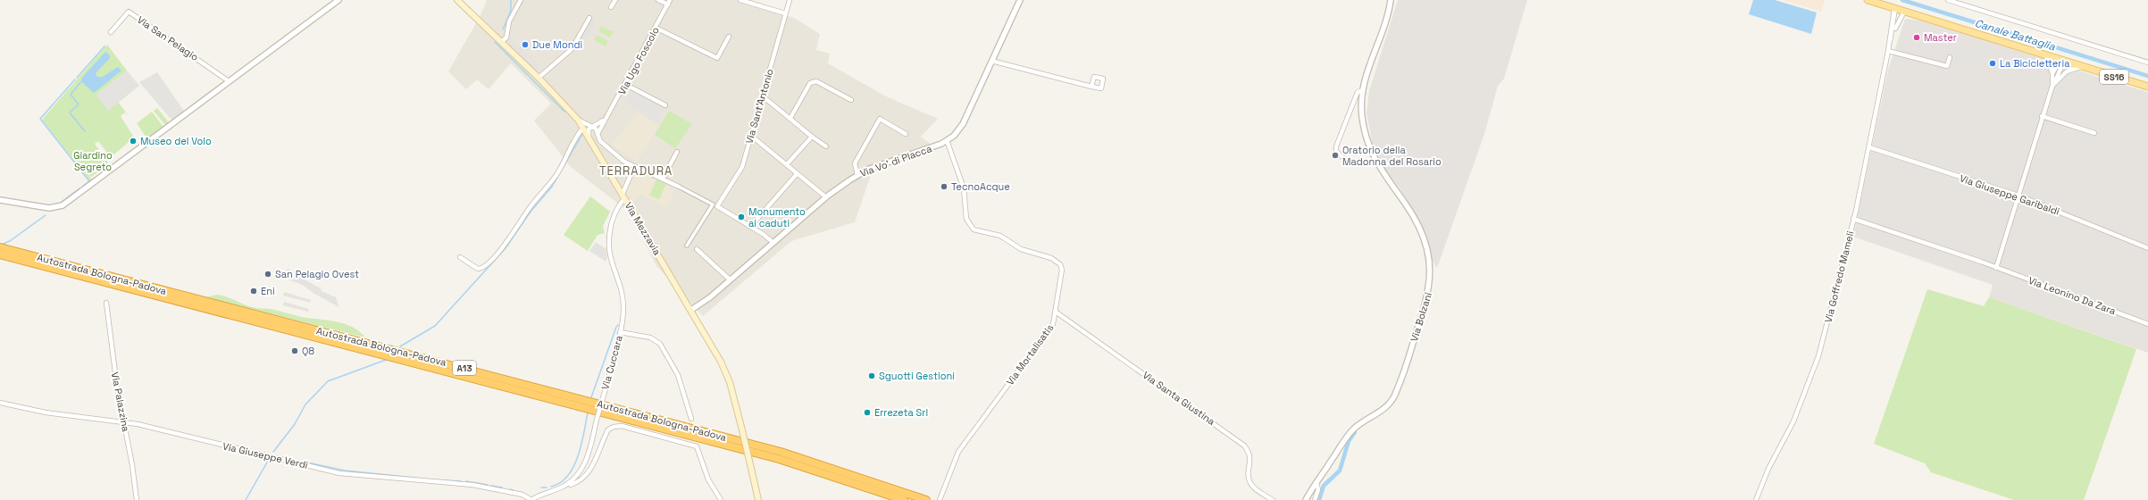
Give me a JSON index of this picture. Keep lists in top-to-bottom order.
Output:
{
  "streets": {
    "highway": ["Autostrada Bologna-Padova", "A13"],
    "main road": ["SS16", "Via Mezzavia"],
    "street": [
      "Via San Pelagio",
      "Via Ugo Foscolo",
      "Via Sant'Antonio",
      "Via Vo' di Placca",
      "Via Giuseppe Garibaldi",
      "Via Goffredo Mameli",
      "Via Leonino Da Zara",
      "Via Bolzani",
      "Via Mortalisatis",
      "Via Cuccara",
      "Via Santa Giustina",
      "Via Palazzina",
      "Via Giuseppe Verdi"
    ]
  },
  "crossings": [
    ["SS16", "Via Goffredo Mameli"],
    ["Via Vo' di Placca", "Via Mezzavia"],
    ["Via Vo' di Placca", "Via Mortalisatis"],
    ["Via Giuseppe Garibaldi", "Via Goffredo Mameli"],
    ["Via Mezzavia", "Via Cuccara"],
    ["Via Goffredo Mameli", "Via Leonino Da Zara"],
    ["Via Mortalisatis", "Via Santa Giustina"],
    ["Via Cuccara", "Via Giuseppe Verdi"],
    ["Via Palazzina", "Via Giuseppe Verdi"]
  ],
  "districts": ["TERRADURA"],
  "water": ["Canale Battaglia"],
  "parks": ["Giardino Segreto"],
  "places": [
    "Master",
    "Due Mondi",
    "La Bicicletteria",
    "Museo del Volo",
    "Oratorio della Madonna del Rosario",
    "TecnoAcque",
    "Monumento ai caduti",
    "San Pelagio Ovest",
    "Eni",
    "Q8",
    "Sguotti Gestioni",
    "Errezeta Srl"
  ]
}
